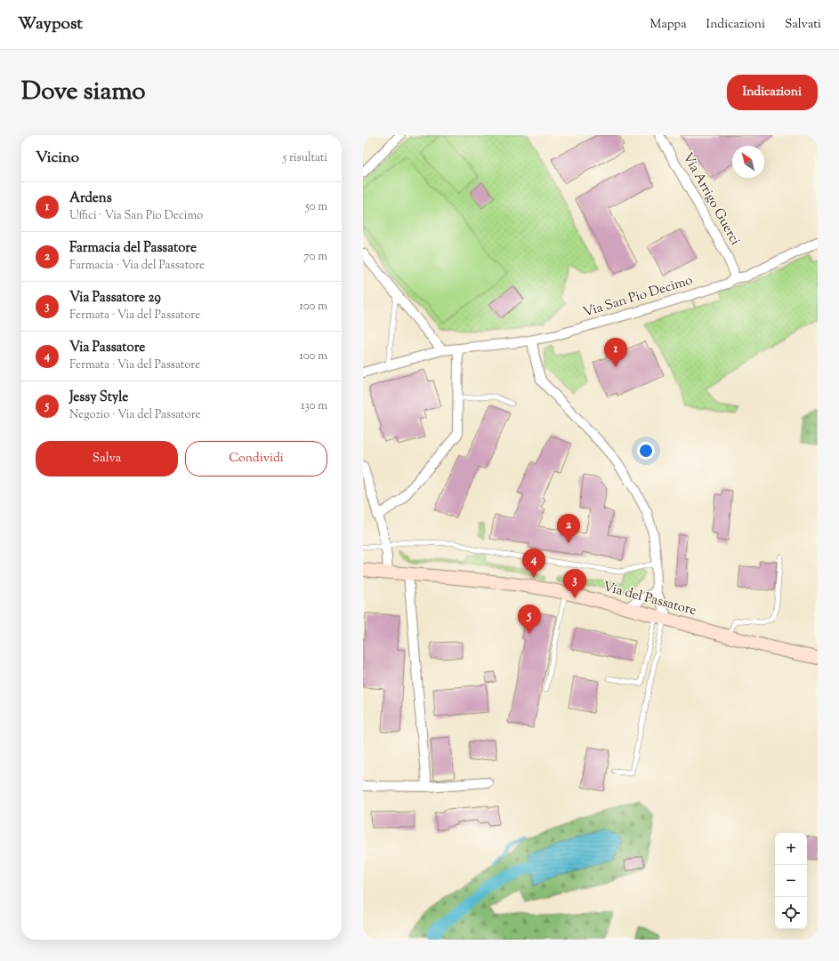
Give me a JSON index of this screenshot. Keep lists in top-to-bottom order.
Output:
{
  "streets": {
    "street": ["Via Arrigo Guerci", "Via San Pio Decimo", "Via del Passatore"]
  },
  "crossings": [
    ["Via Arrigo Guerci", "Via San Pio Decimo"]
  ],
  "north": "top left",
  "page": {
    "header": "Waypost",
    "nav": ["Mappa", "Indicazioni", "Salvati"],
    "title": "Dove siamo",
    "buttons": [
      "Indicazioni",
      ["Salva", "Condividi"]
    ],
    "heading": ["Vicino", "5 risultati"],
    "list": [
      {
        "mark": "1",
        "name": "Ardens",
        "note": "Uffici · Via San Pio Decimo",
        "value": "50 m"
      },
      {
        "mark": "2",
        "name": "Farmacia del Passatore",
        "note": "Farmacia · Via del Passatore",
        "value": "70 m"
      },
      {
        "mark": "3",
        "name": "Via Passatore 29",
        "note": "Fermata · Via del Passatore",
        "value": "100 m"
      },
      {
        "mark": "4",
        "name": "Via Passatore",
        "note": "Fermata · Via del Passatore",
        "value": "100 m"
      },
      {
        "mark": "5",
        "name": "Jessy Style",
        "note": "Negozio · Via del Passatore",
        "value": "130 m"
      }
    ],
    "pins": [
      "1",
      "2",
      "4",
      "3",
      "5"
    ],
    "map_buttons": ["+", "−"]
  }
}
